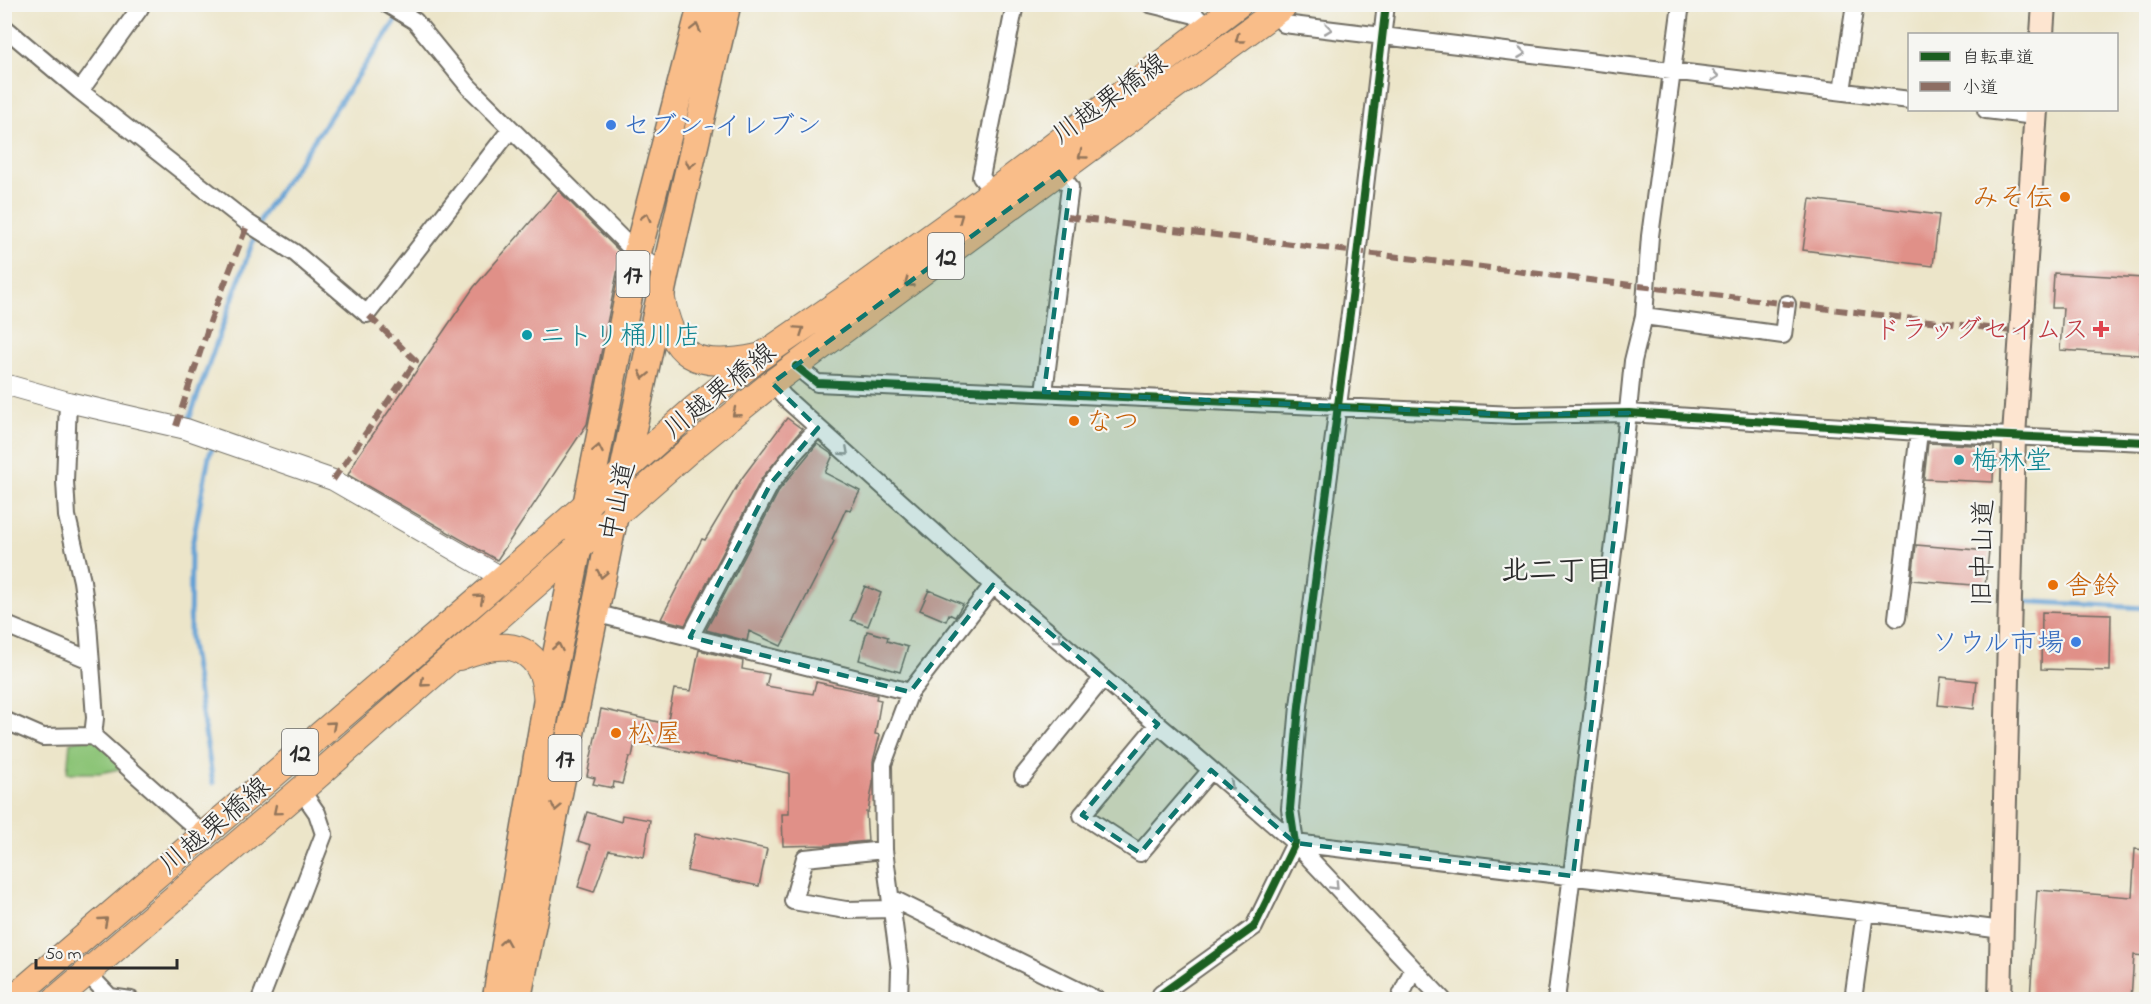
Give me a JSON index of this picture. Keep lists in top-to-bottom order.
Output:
{
  "streets": {
    "highway": ["17", "中山道"],
    "main road": ["川越栗橋線", "12", "旧中山道"]
  },
  "crossings": [
    ["川越栗橋線", "中山道"]
  ],
  "districts": ["北二丁目"],
  "places": {
    "other": [
      "セブン-イレブン",
      "みそ伝",
      "ニトリ桶川店",
      "なつ",
      "梅林堂",
      "舎鈴",
      "ソウル市場",
      "松屋"
    ],
    "health": ["ドラッグセイムス"]
  },
  "legend": ["自転車道", "小道"],
  "scale_bar": "50 m"
}
